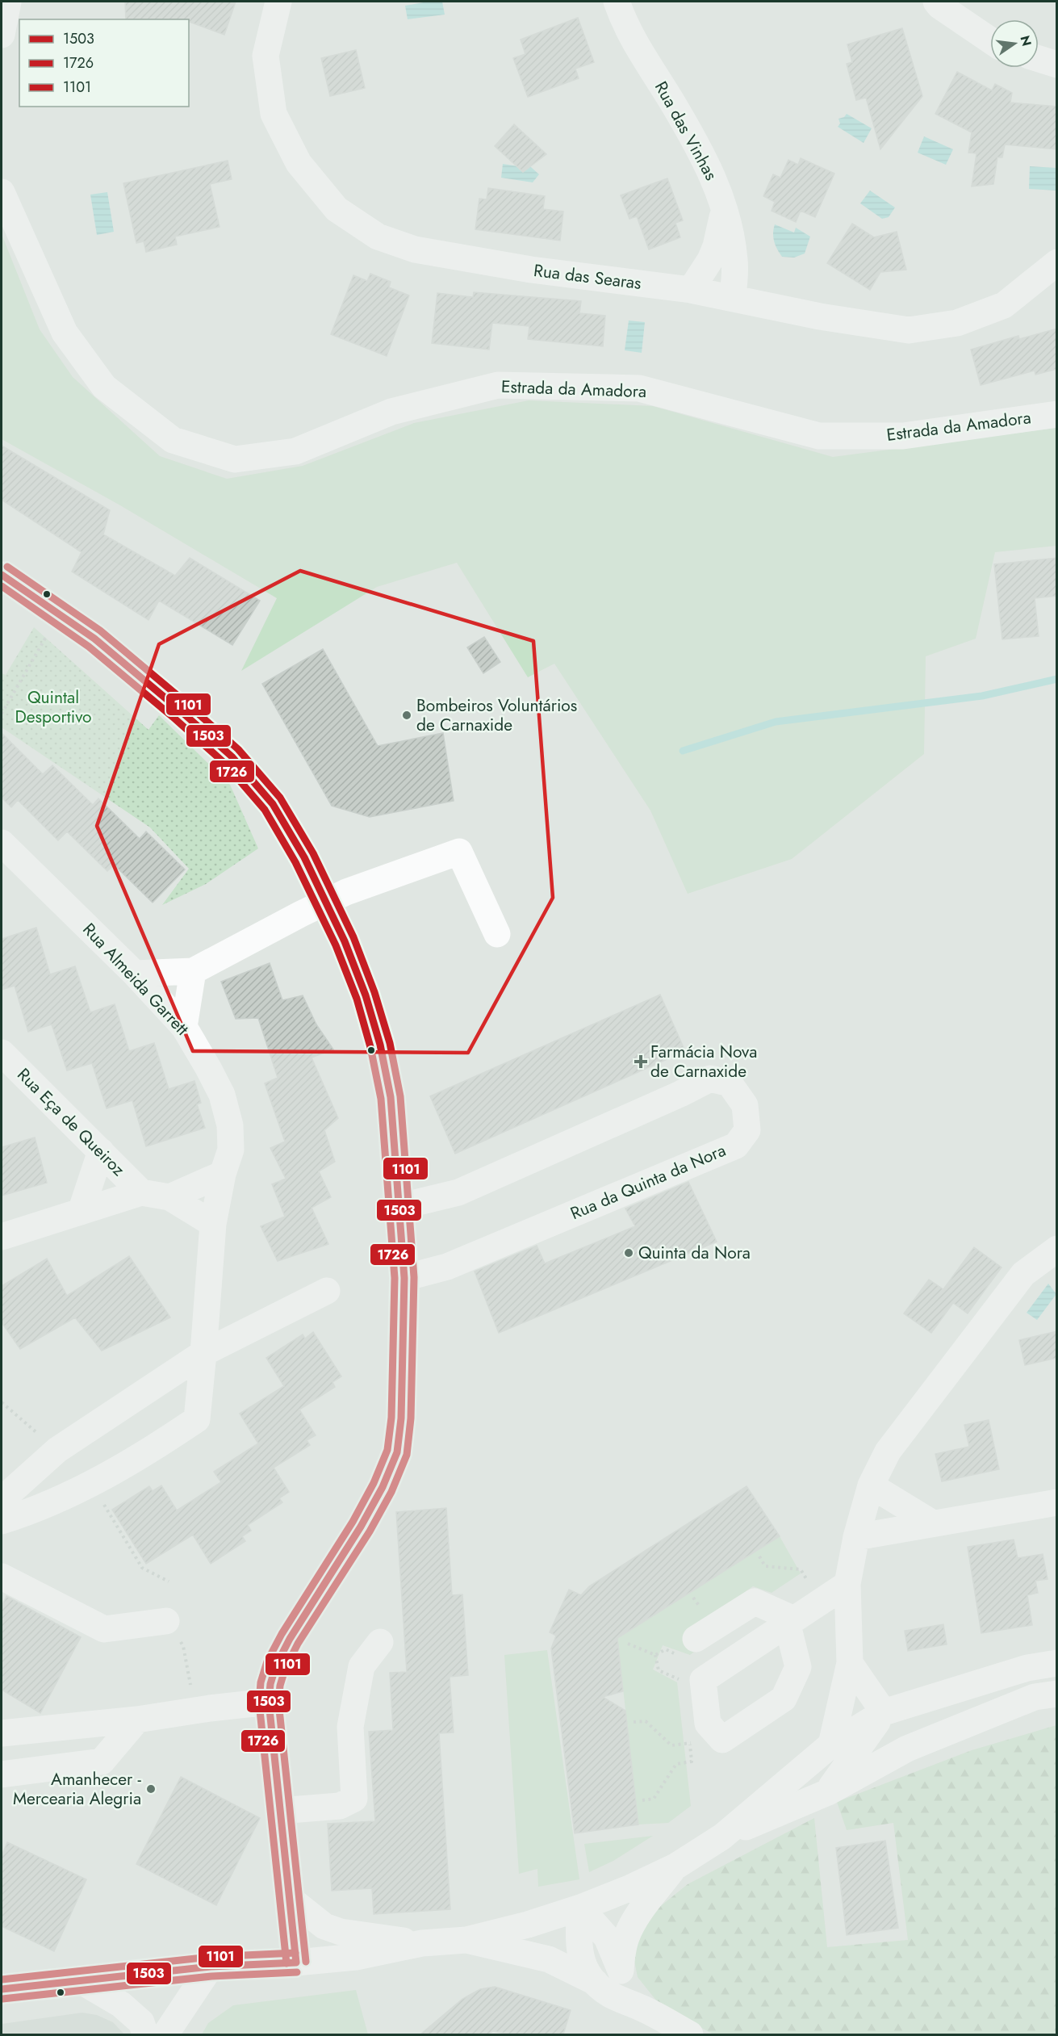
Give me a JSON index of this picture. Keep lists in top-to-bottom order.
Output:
{
  "streets": {
    "street": [
      "Rua das Vinhas",
      "Rua das Searas",
      "Estrada da Amadora",
      "Rua Almeida Garrett",
      "Rua Eça de Queiroz",
      "Rua da Quinta da Nora"
    ]
  },
  "crossings": [
    ["Rua das Vinhas", "Rua das Searas"]
  ],
  "parks": ["Quintal Desportivo"],
  "places": {
    "other": ["Bombeiros Voluntários de Carnaxide", "Quinta da Nora", "Amanhecer - Mercearia Alegria"],
    "health": ["Farmácia Nova de Carnaxide"]
  },
  "lines": ["transit line 1101", "transit line 1503", "transit line 1726"],
  "legend": ["1503", "1726", "1101"],
  "north": "right"
}
